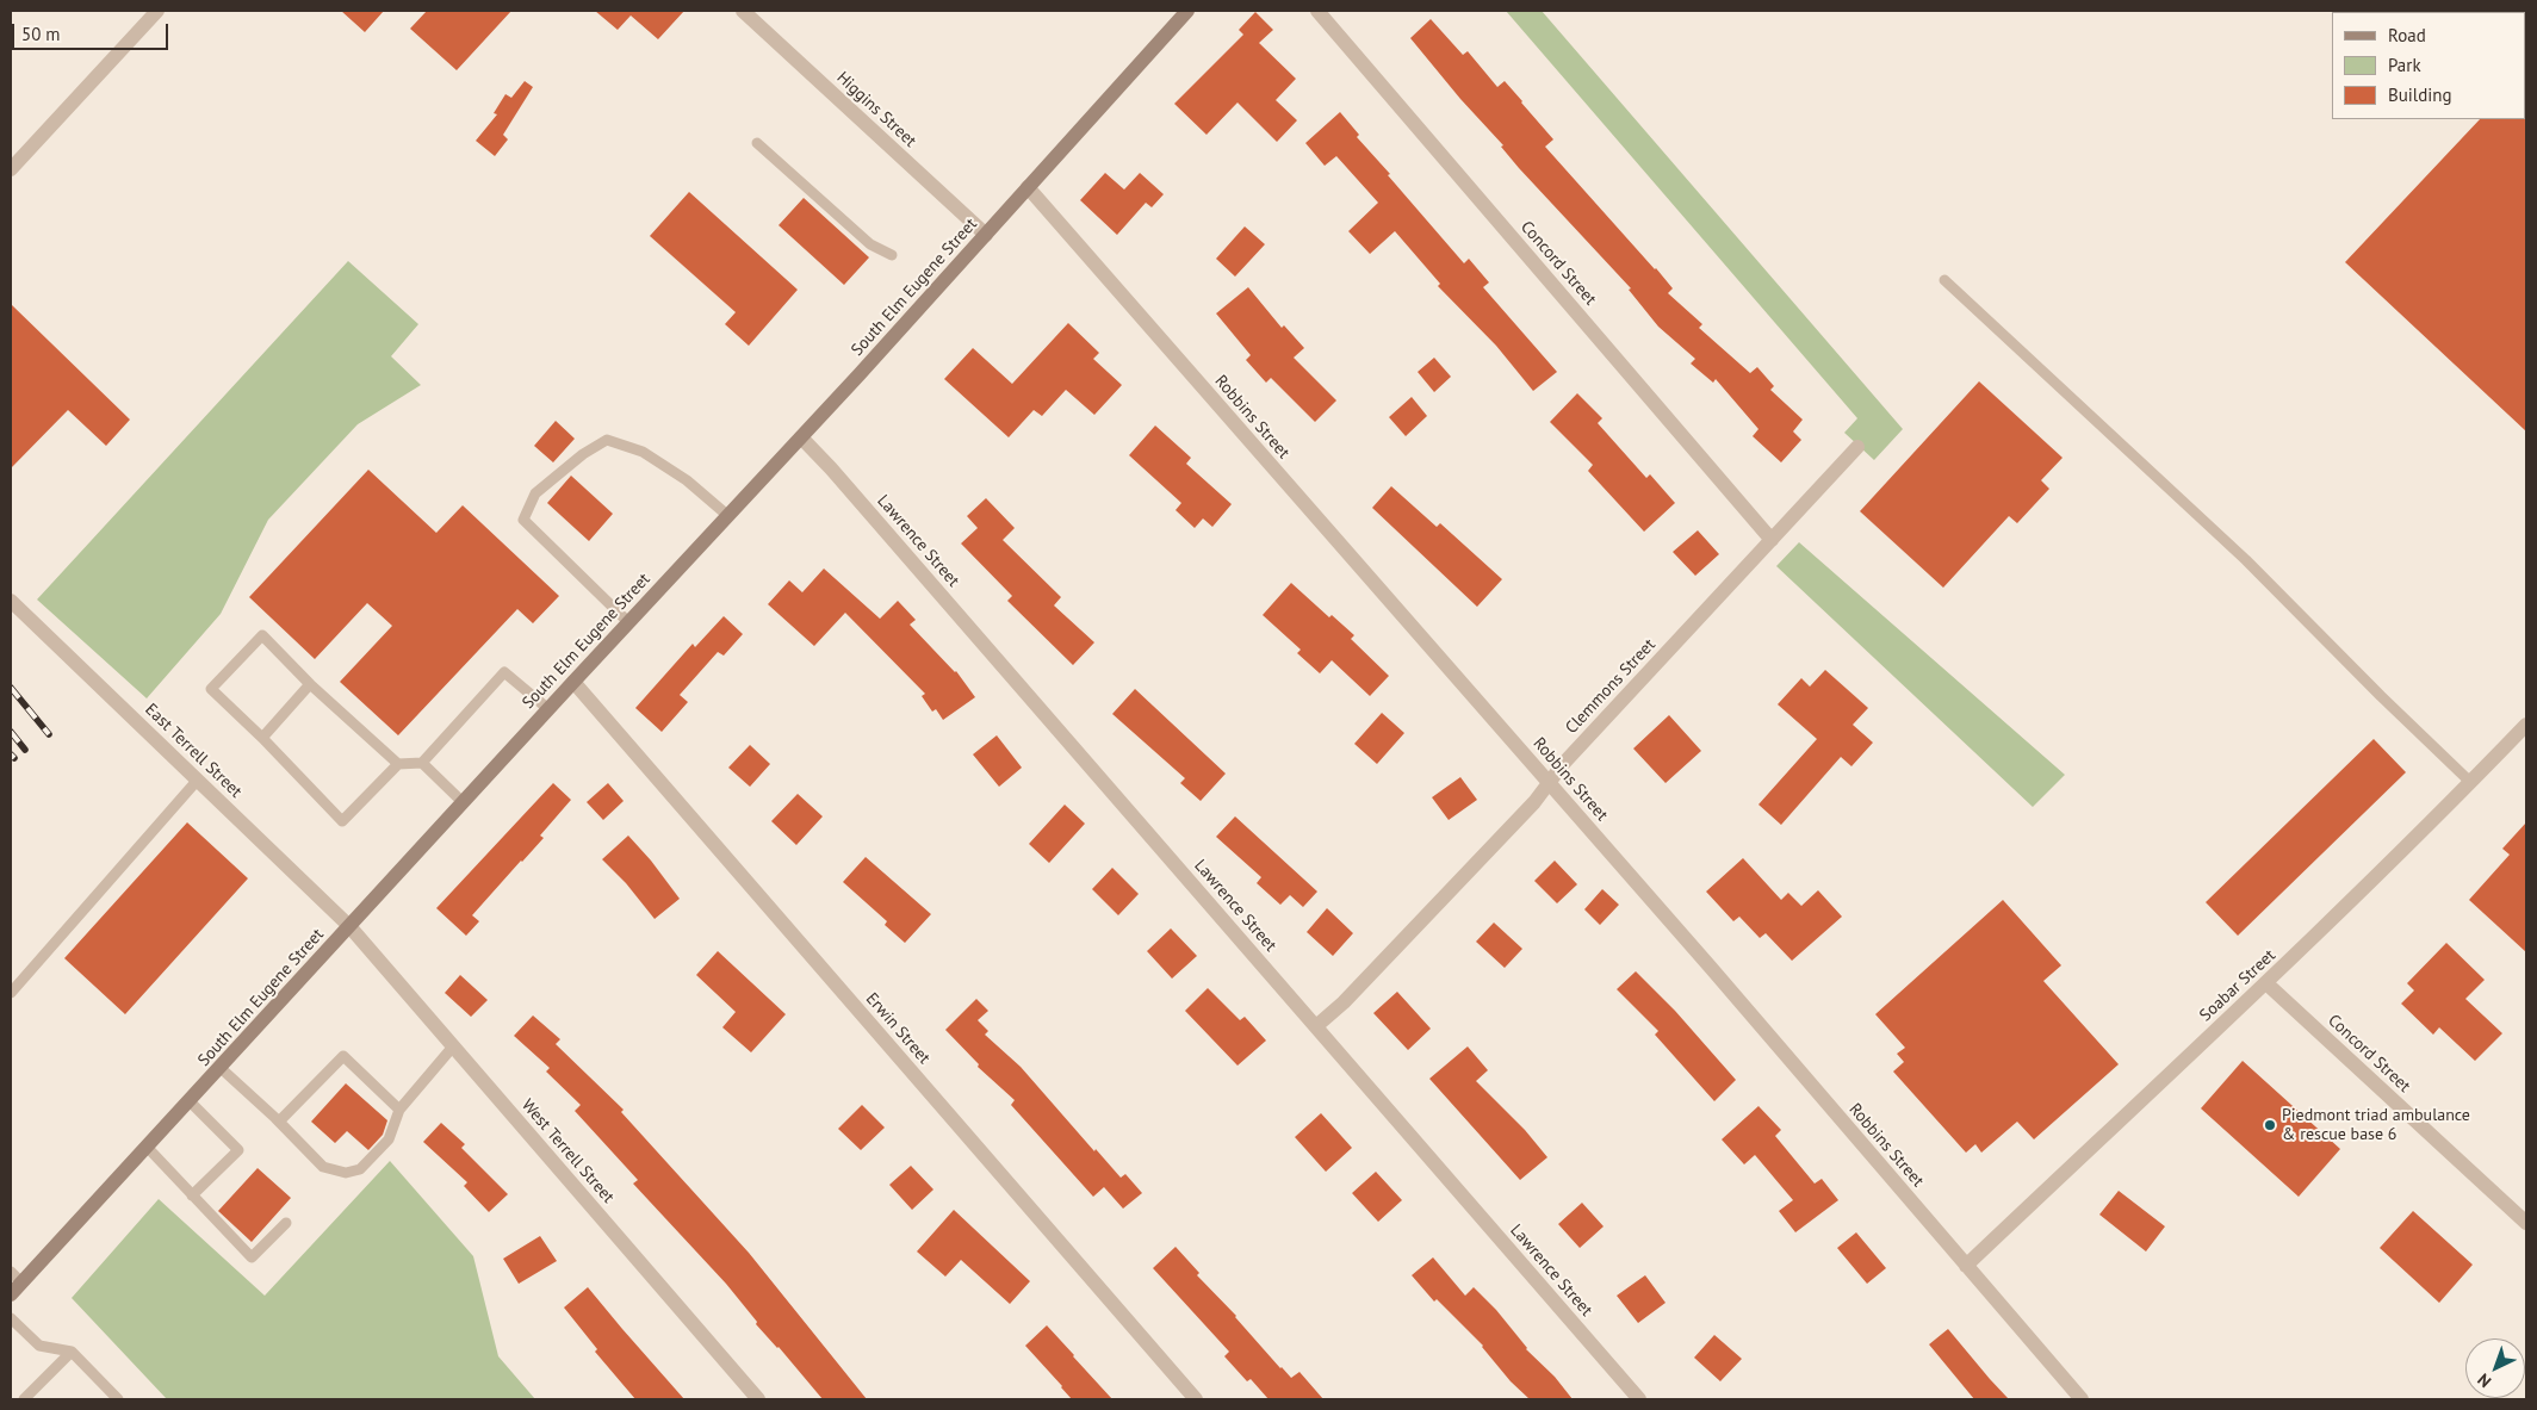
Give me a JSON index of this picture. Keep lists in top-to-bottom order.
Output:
{
  "streets": {
    "main road": ["South Elm Eugene Street"],
    "street": [
      "Higgins Street",
      "Concord Street",
      "Robbins Street",
      "Lawrence Street",
      "Clemmons Street",
      "East Terrell Street",
      "Soabar Street",
      "Erwin Street",
      "West Terrell Street"
    ]
  },
  "crossings": [
    ["Higgins Street", "South Elm Eugene Street"],
    ["Concord Street", "Clemmons Street"],
    ["Concord Street", "Soabar Street"],
    ["South Elm Eugene Street", "Robbins Street"],
    ["South Elm Eugene Street", "Lawrence Street"],
    ["South Elm Eugene Street", "East Terrell Street"],
    ["South Elm Eugene Street", "Erwin Street"],
    ["South Elm Eugene Street", "West Terrell Street"],
    ["Robbins Street", "Clemmons Street"],
    ["Robbins Street", "Soabar Street"],
    ["Lawrence Street", "Clemmons Street"],
    ["East Terrell Street", "West Terrell Street"]
  ],
  "places": ["Piedmont triad ambulance & rescue base 6"],
  "legend": ["Road", "Park", "Building"],
  "scale_bar": "50 m",
  "north": "bottom left"
}
